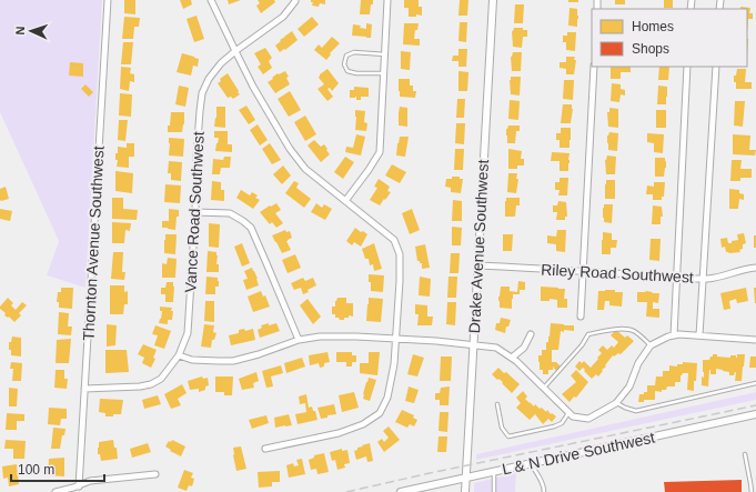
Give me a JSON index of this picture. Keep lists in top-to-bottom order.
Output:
{
  "streets": {
    "street": [
      "Vance Road Southwest",
      "Thornton Avenue Southwest",
      "Drake Avenue Southwest",
      "Riley Road Southwest",
      "L & N Drive Southwest"
    ]
  },
  "crossings": [
    ["Vance Road Southwest", "Thornton Avenue Southwest"],
    ["Drake Avenue Southwest", "Riley Road Southwest"],
    ["Drake Avenue Southwest", "L & N Drive Southwest"]
  ],
  "legend": ["Homes", "Shops"],
  "scale_bar": "100 m",
  "north": "left"
}
